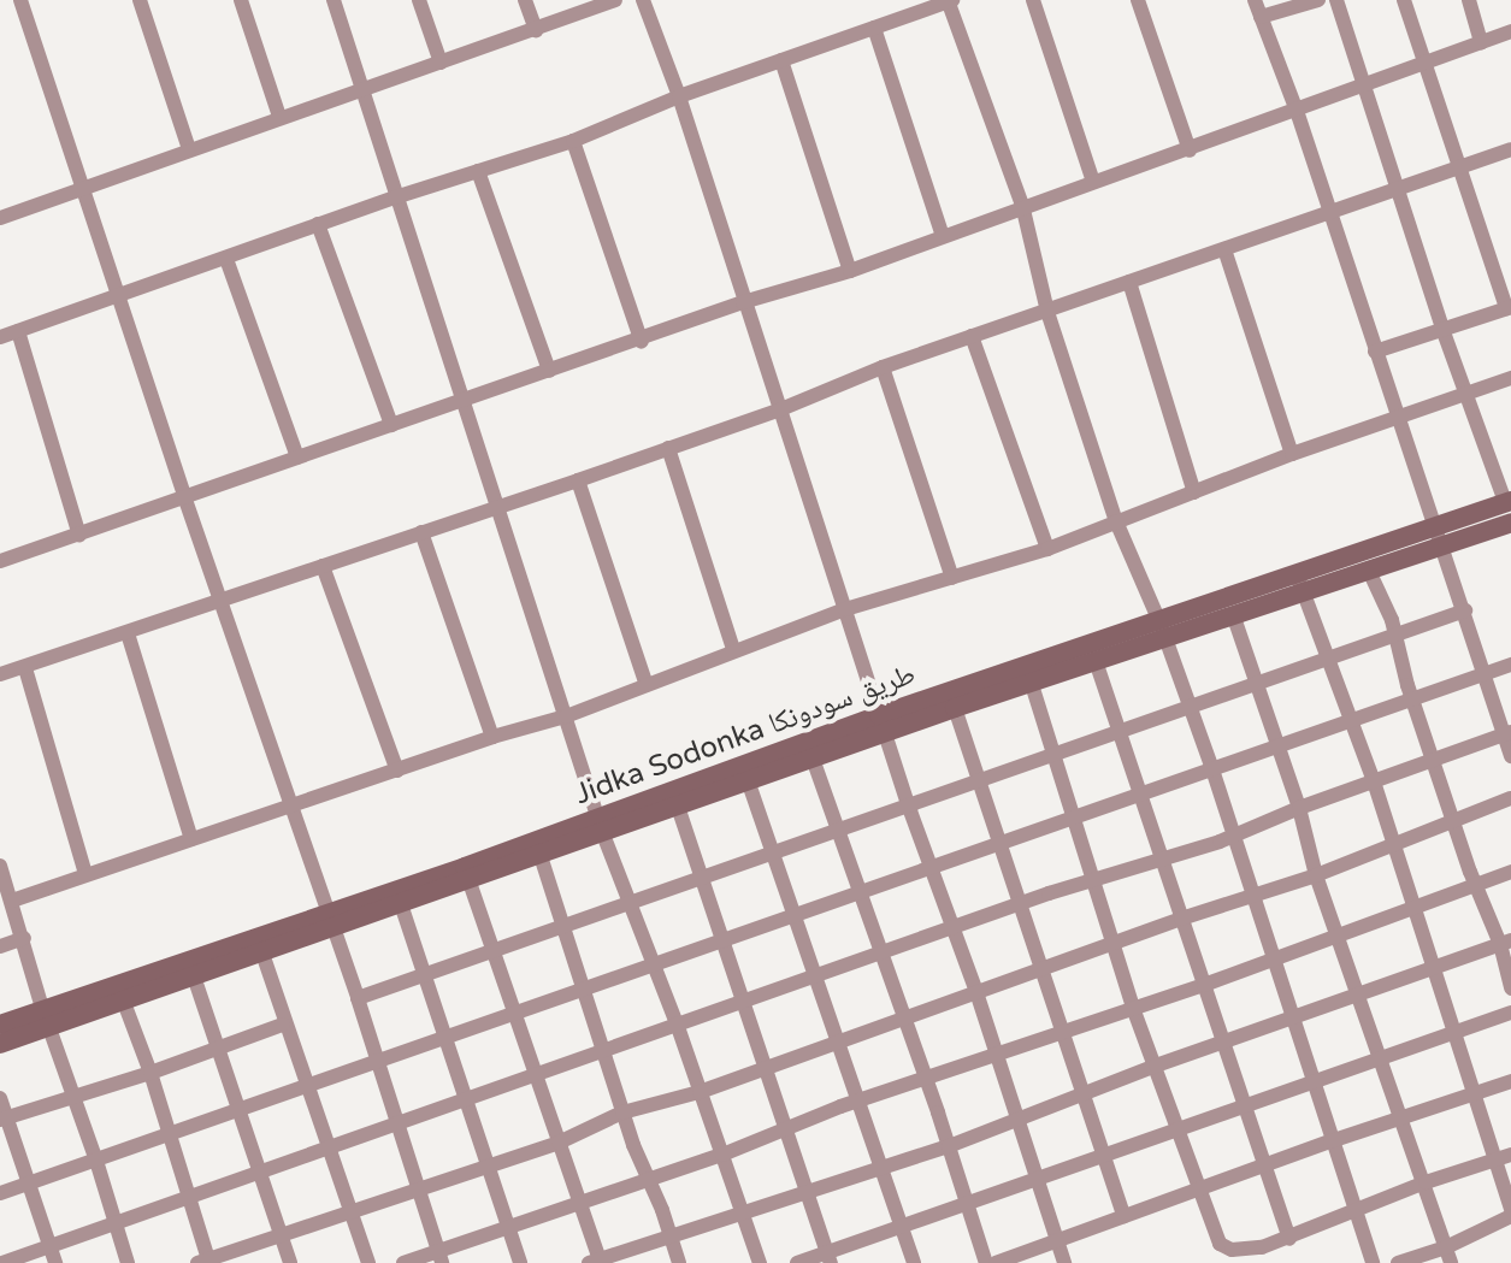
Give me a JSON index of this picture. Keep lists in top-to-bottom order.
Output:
{
  "streets": {
    "main road": ["Jidka Sodonka طريق سودونكا"]
  }
}
